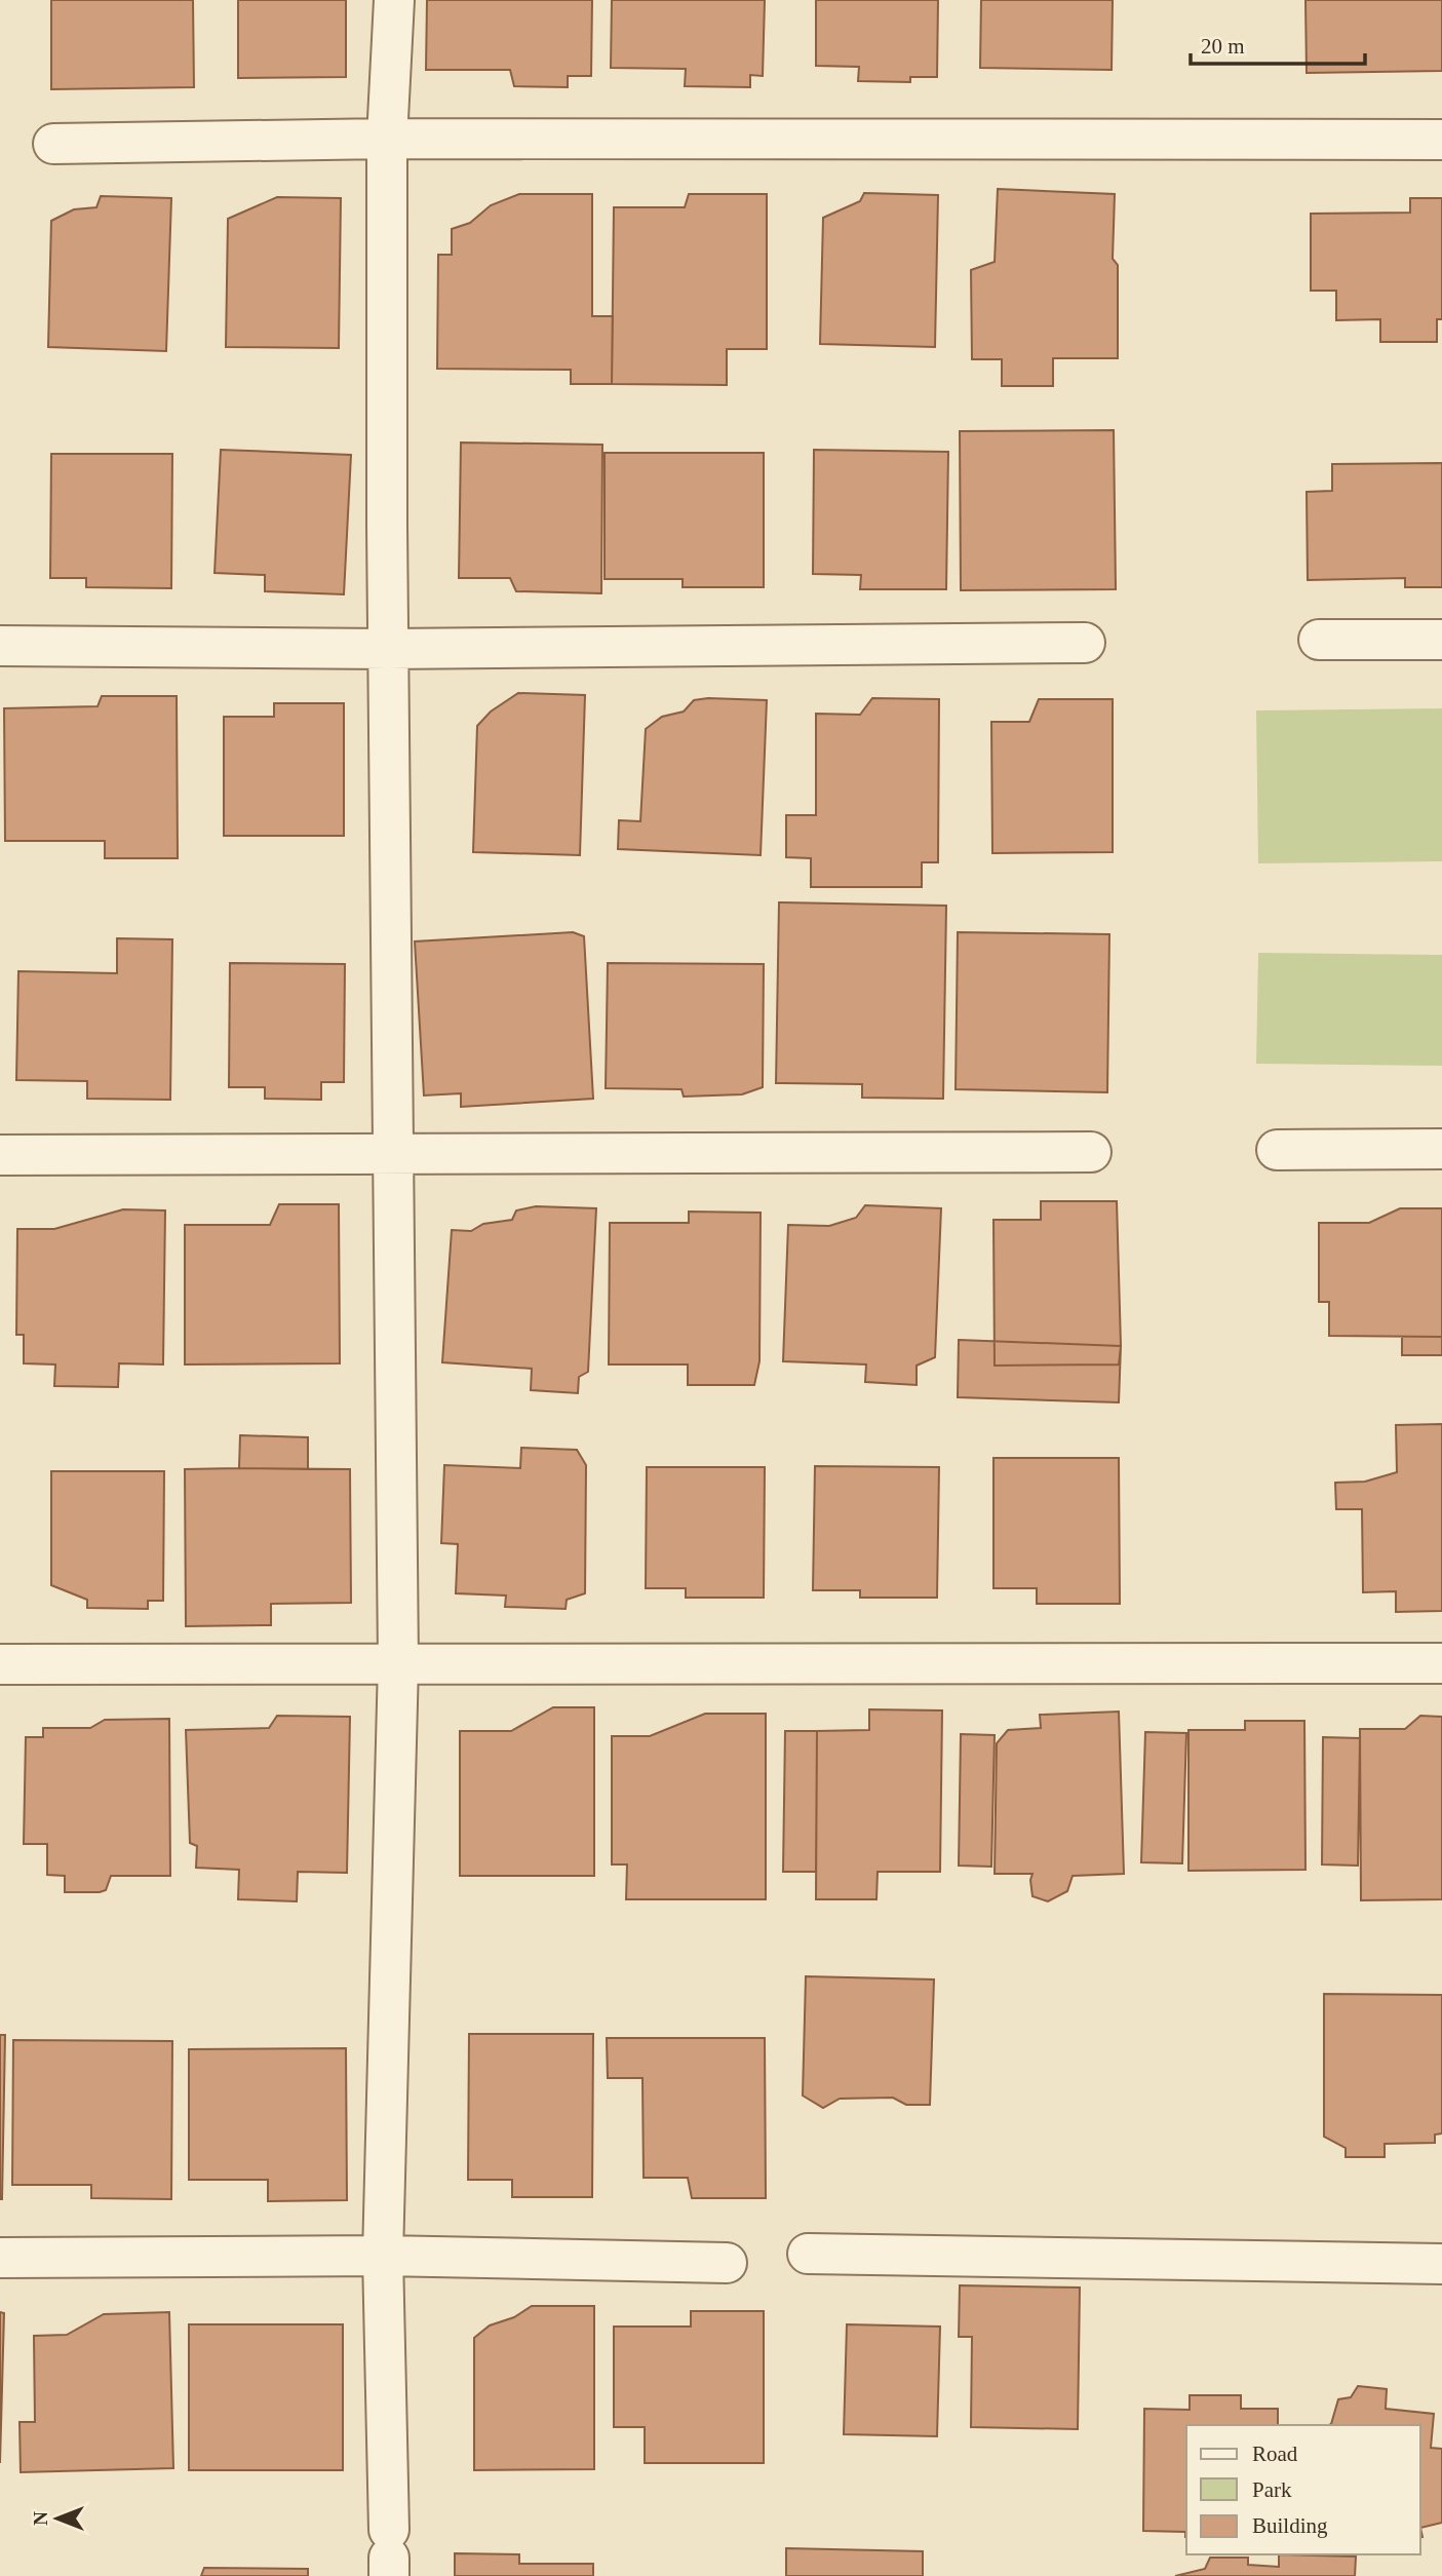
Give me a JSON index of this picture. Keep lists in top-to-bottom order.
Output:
{
  "legend": ["Road", "Park", "Building"],
  "scale_bar": "20 m",
  "north": "left"
}
